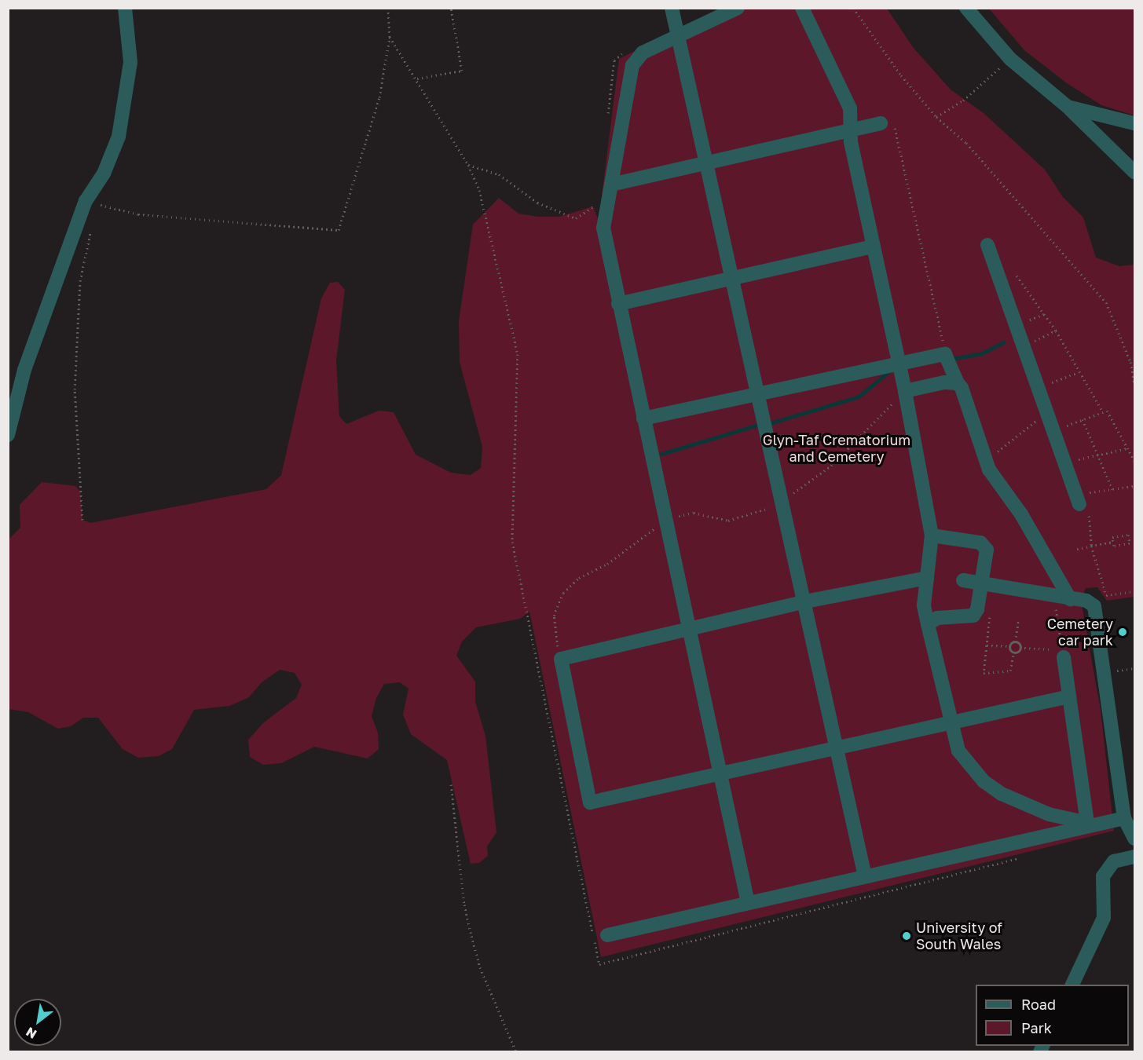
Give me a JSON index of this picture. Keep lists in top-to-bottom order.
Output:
{
  "parks": ["Glyn-Taf Crematorium and Cemetery"],
  "places": ["Cemetery car park", "University of South Wales"],
  "legend": ["Road", "Park"],
  "north": "bottom left"
}
